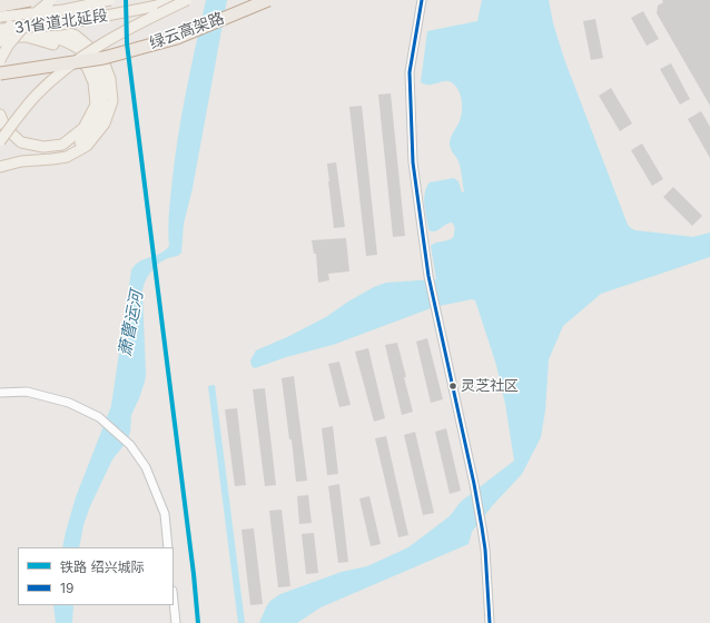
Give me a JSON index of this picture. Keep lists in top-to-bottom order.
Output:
{
  "streets": {
    "highway": ["绿云高架路"],
    "main road": ["31省道北延段"]
  },
  "water": ["萧曹运河"],
  "places": ["灵芝社区"],
  "lines": ["rail line 绍兴城际", "transit line 19"],
  "legend": ["铁路 绍兴城际", "19"]
}
